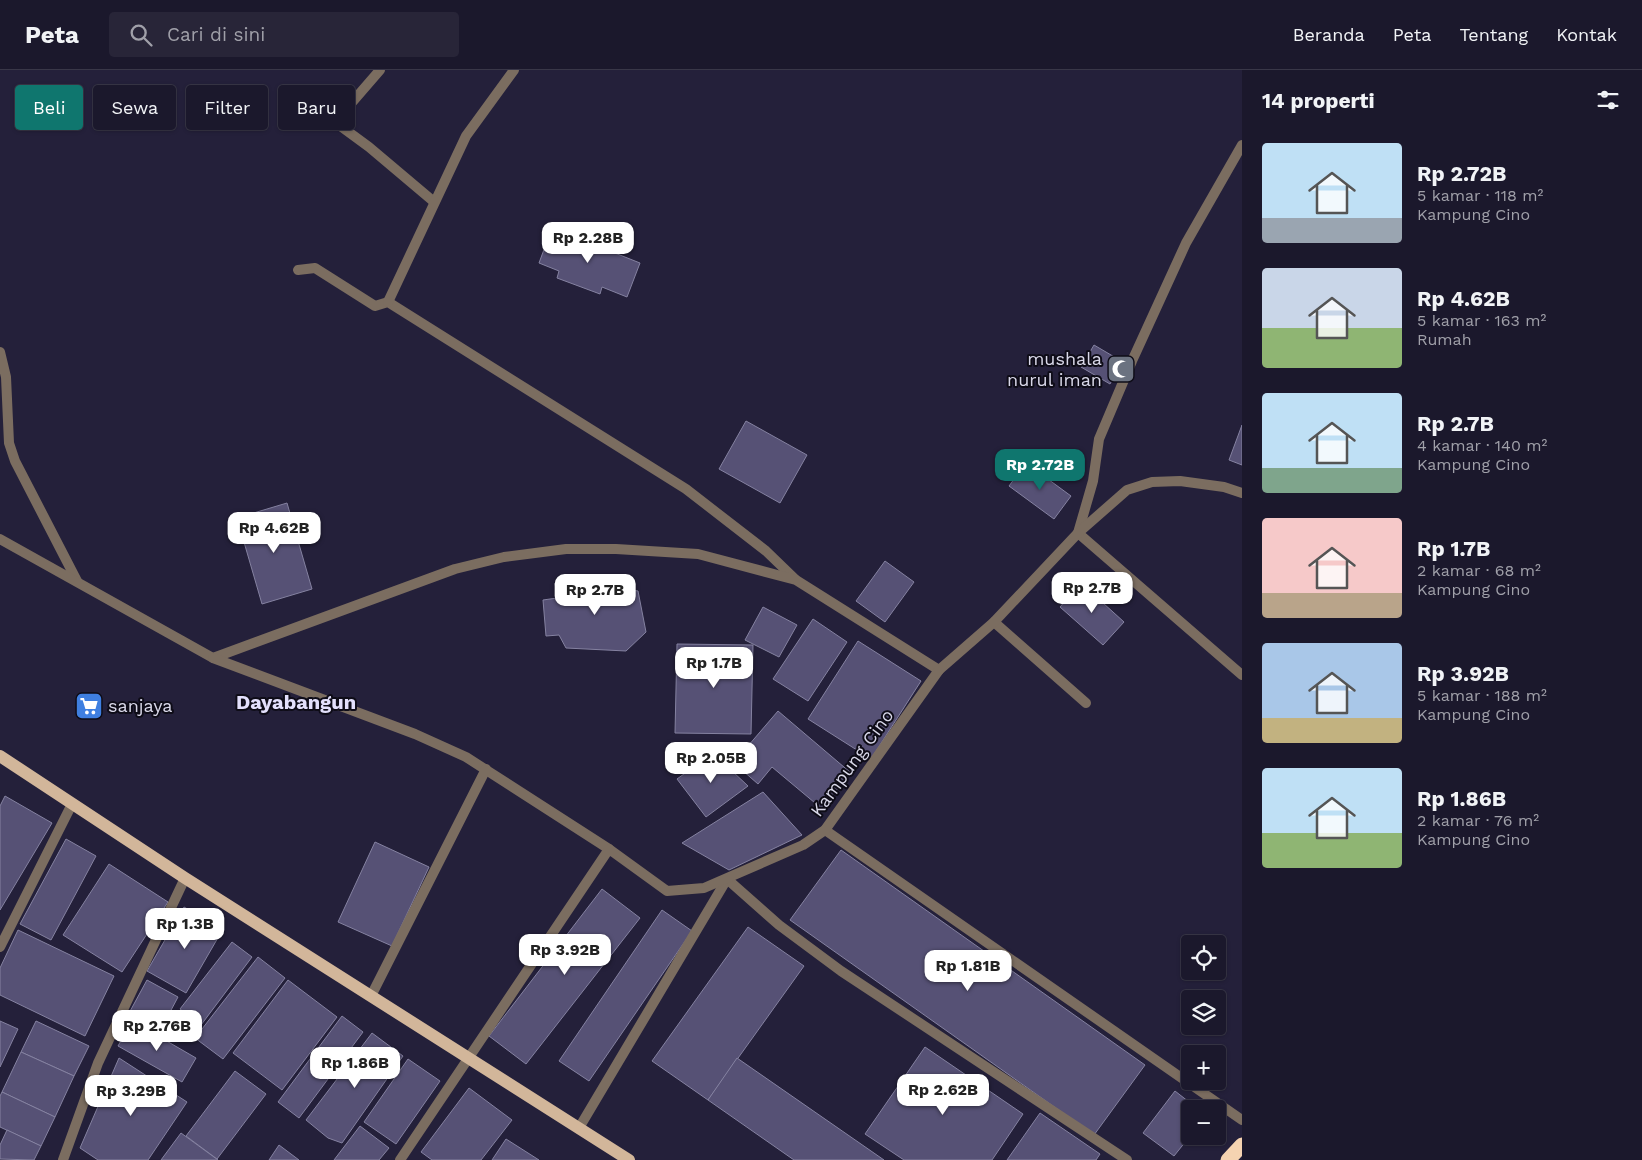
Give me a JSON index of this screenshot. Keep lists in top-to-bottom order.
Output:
{
  "streets": {
    "street": ["Kampung Cino"]
  },
  "districts": ["Dayabangun"],
  "places": {
    "mosque": ["mushala nurul iman"],
    "supermarket": ["sanjaya"]
  },
  "page": {
    "header": "Peta",
    "search": "Cari di sini",
    "nav": [
      "Beranda",
      "Peta",
      "Tentang",
      "Kontak"
    ],
    "heading": "14 properti",
    "chip": [
      "Beli",
      "Sewa",
      "Filter",
      "Baru"
    ],
    "list": [
      {
        "name": "Rp 2.72B",
        "note": "5 kamar · 118 m² · Kampung Cino"
      },
      {
        "name": "Rp 4.62B",
        "note": "5 kamar · 163 m² · Rumah"
      },
      {
        "name": "Rp 2.7B",
        "note": "4 kamar · 140 m² · Kampung Cino"
      },
      {
        "name": "Rp 1.7B",
        "note": "2 kamar · 68 m² · Kampung Cino"
      },
      {
        "name": "Rp 3.92B",
        "note": "5 kamar · 188 m² · Kampung Cino"
      },
      {
        "name": "Rp 1.86B",
        "note": "2 kamar · 76 m² · Kampung Cino"
      }
    ],
    "price": [
      "Rp 2.28B",
      "Rp 2.72B",
      "Rp 4.62B",
      "Rp 2.7B",
      "Rp 2.7B",
      "Rp 1.7B",
      "Rp 2.05B",
      "Rp 1.3B",
      "Rp 3.92B",
      "Rp 1.81B",
      "Rp 2.76B",
      "Rp 1.86B",
      "Rp 2.62B",
      "Rp 3.29B"
    ],
    "map_buttons": ["+", "−"]
  }
}
